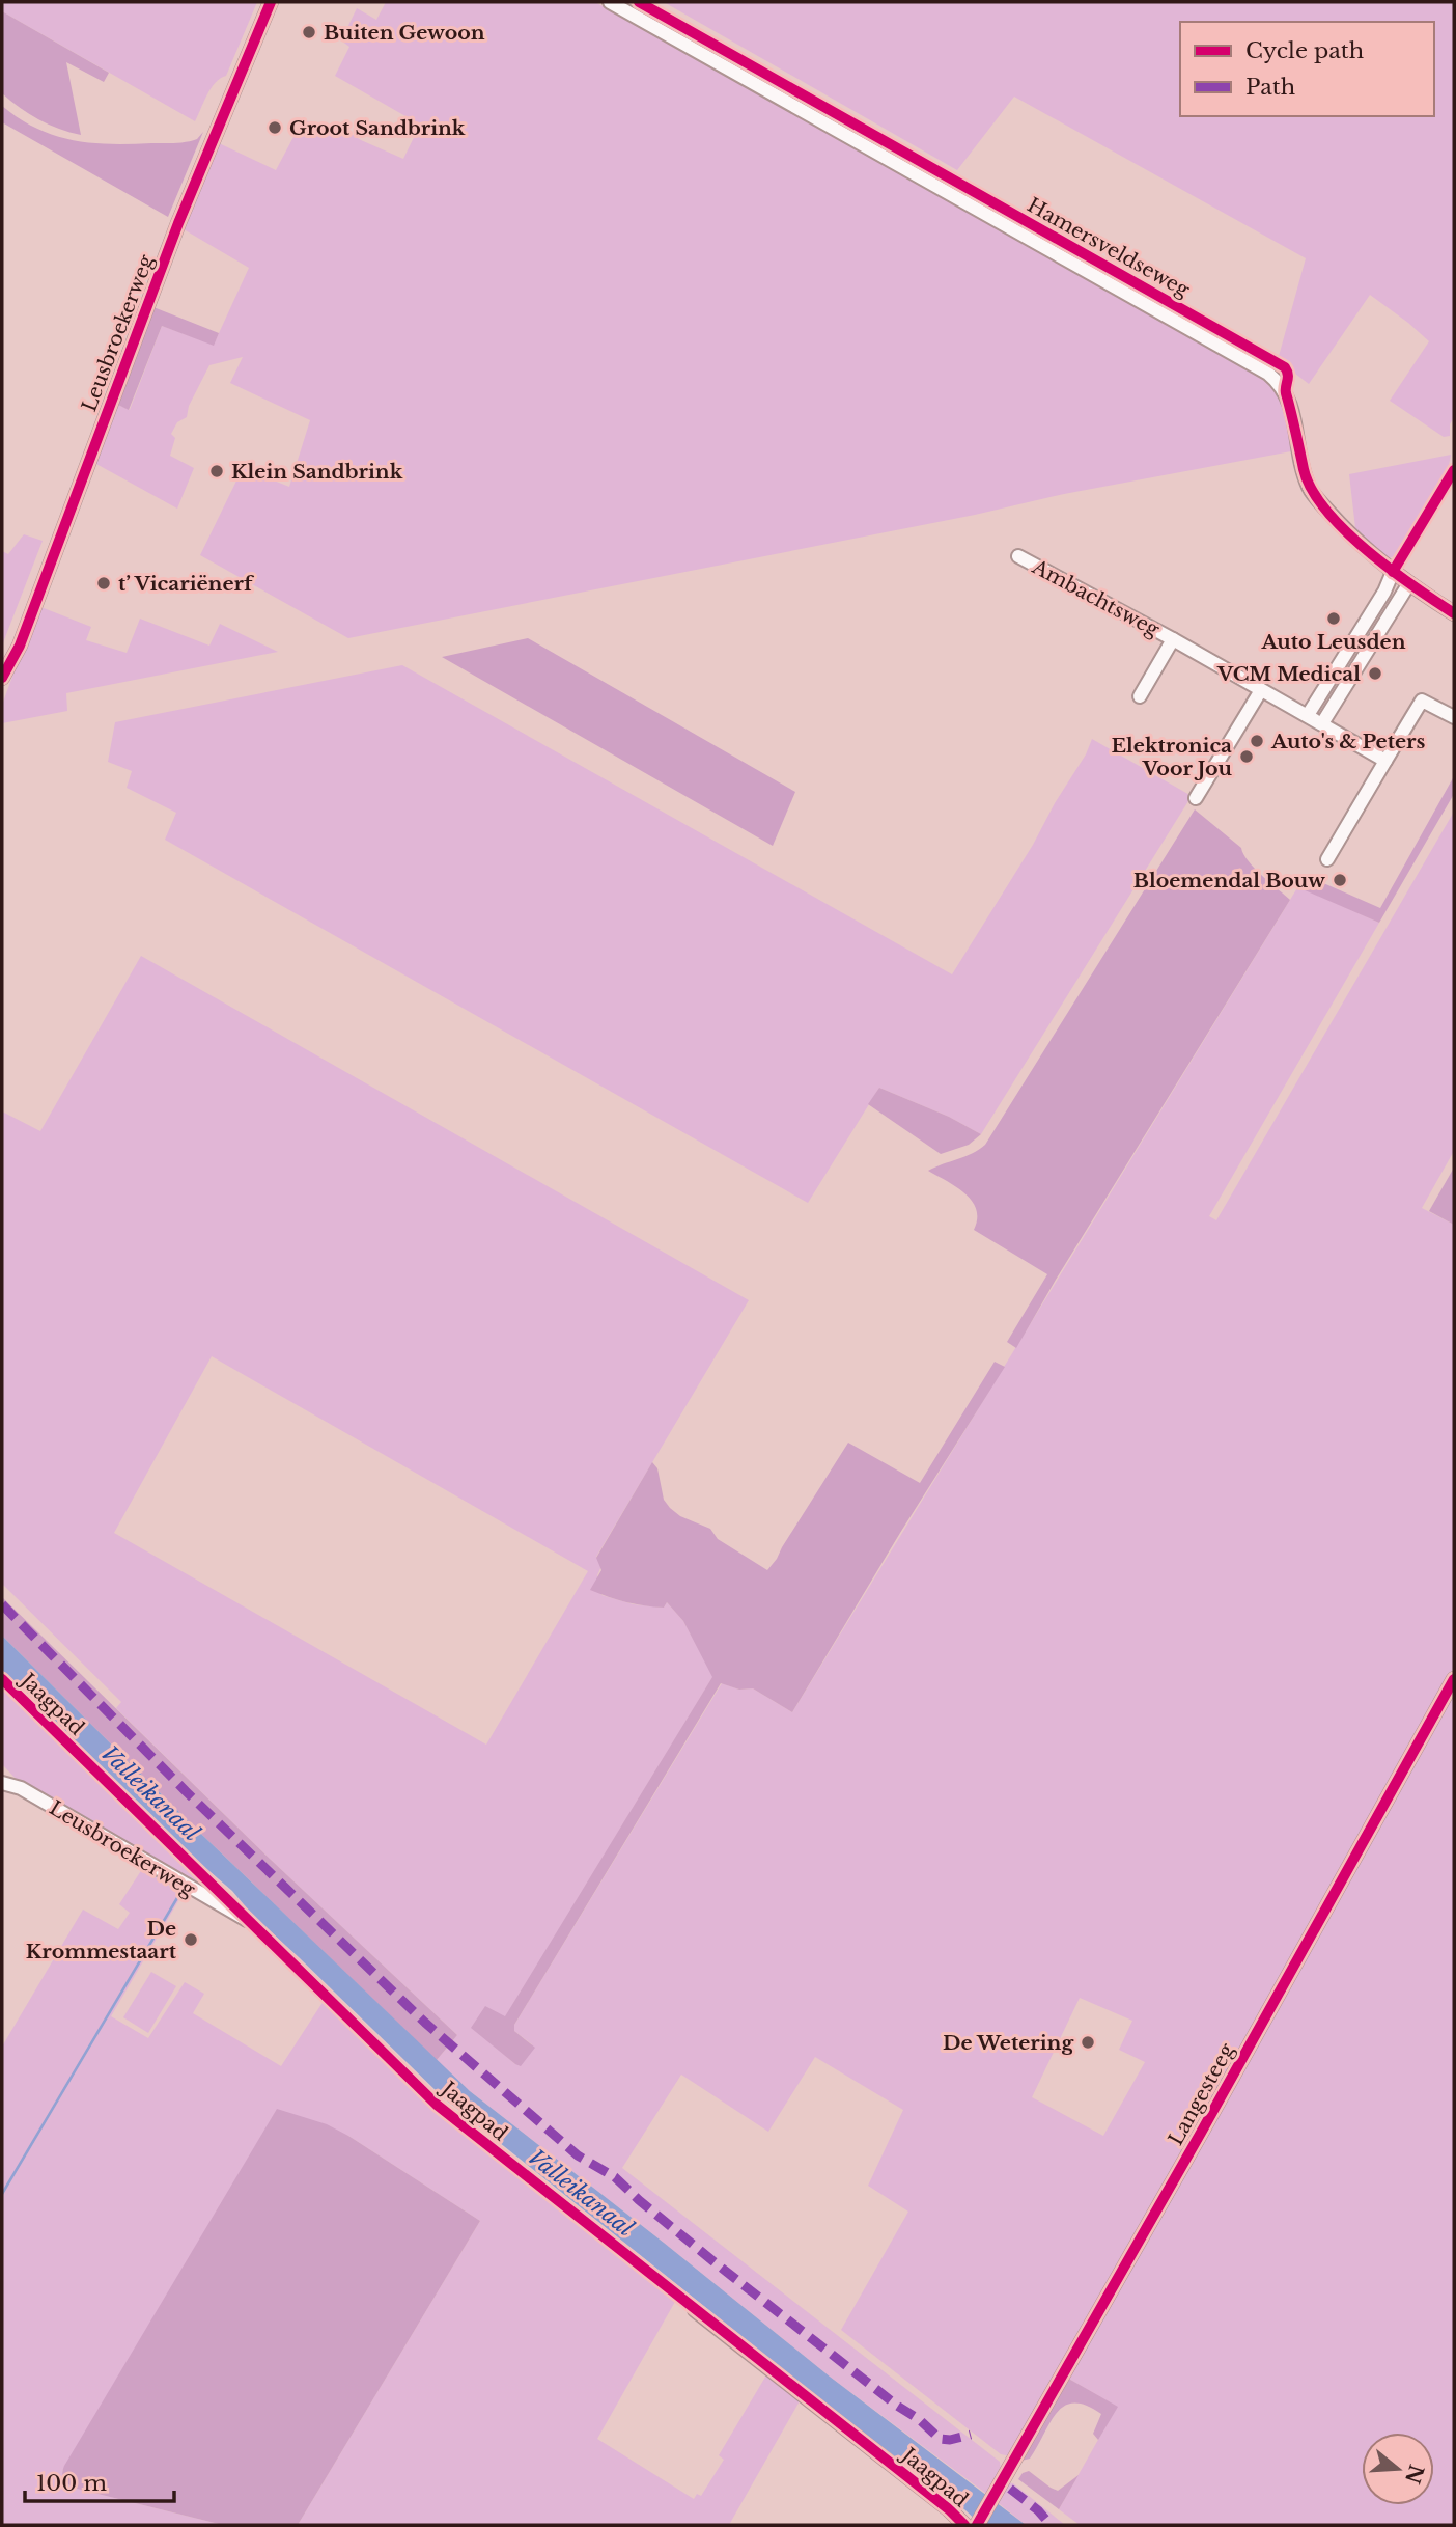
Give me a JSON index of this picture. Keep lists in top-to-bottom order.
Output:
{
  "streets": {
    "street": [
      "Hamersveldseweg",
      "Leusbroekerweg",
      "Ambachtsweg",
      "Jaagpad",
      "Langesteeg"
    ]
  },
  "water": ["Valleikanaal"],
  "places": [
    "Buiten Gewoon",
    "Groot Sandbrink",
    "Klein Sandbrink",
    "t’ Vicariënerf",
    "Auto Leusden",
    "VCM Medical",
    "Auto's & Peters",
    "Elektronica Voor Jou",
    "Bloemendal Bouw",
    "De Krommestaart",
    "De Wetering"
  ],
  "legend": ["Cycle path", "Path"],
  "scale_bar": "100 m",
  "north": "right"
}
